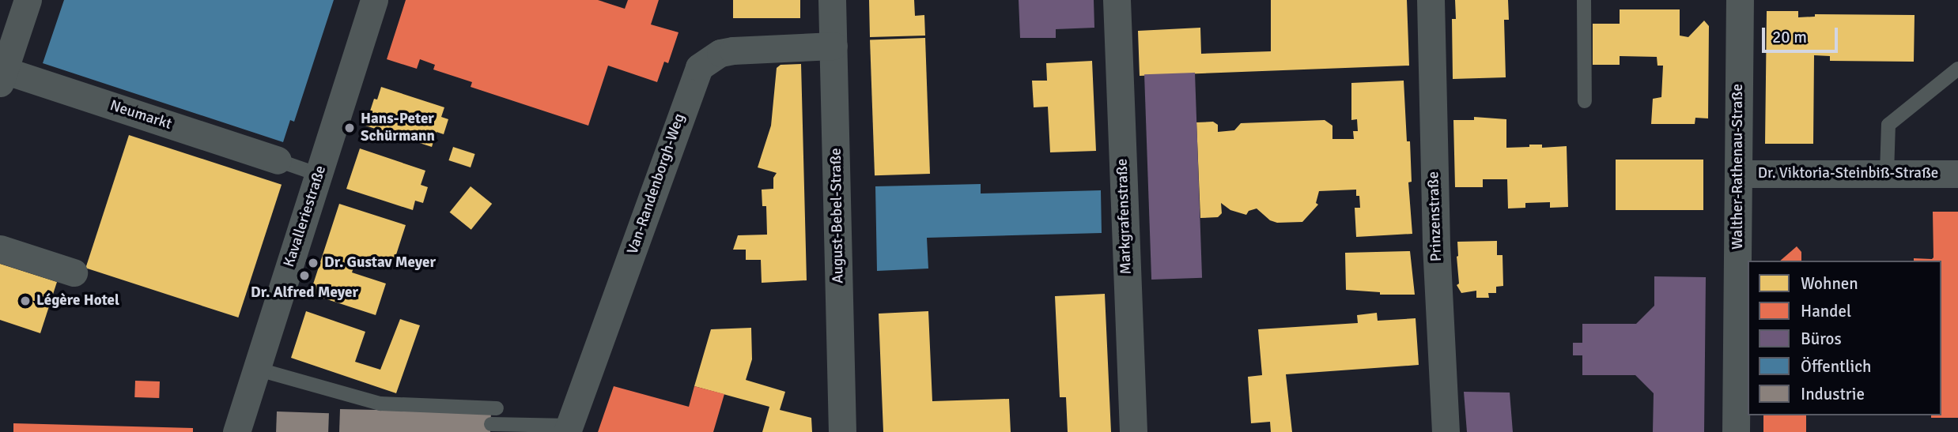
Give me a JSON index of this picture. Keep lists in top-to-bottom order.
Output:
{
  "streets": {
    "street": [
      "Neumarkt",
      "Walther-Rathenau-Straße",
      "Dr. Viktoria-Steinbiß-Straße",
      "Van-Randenborgh-Weg",
      "August-Bebel-Straße",
      "Kavalleriestraße",
      "Markgrafenstraße",
      "Prinzenstraße"
    ]
  },
  "crossings": [
    ["Walther-Rathenau-Straße", "Dr. Viktoria-Steinbiß-Straße"],
    ["Van-Randenborgh-Weg", "August-Bebel-Straße"]
  ],
  "places": [
    "Hans-Peter Schürmann",
    "Dr. Gustav Meyer",
    "Dr. Alfred Meyer",
    "Légère Hotel"
  ],
  "legend": [
    "Wohnen",
    "Handel",
    "Büros",
    "Öffentlich",
    "Industrie"
  ],
  "scale_bar": "20 m"
}
